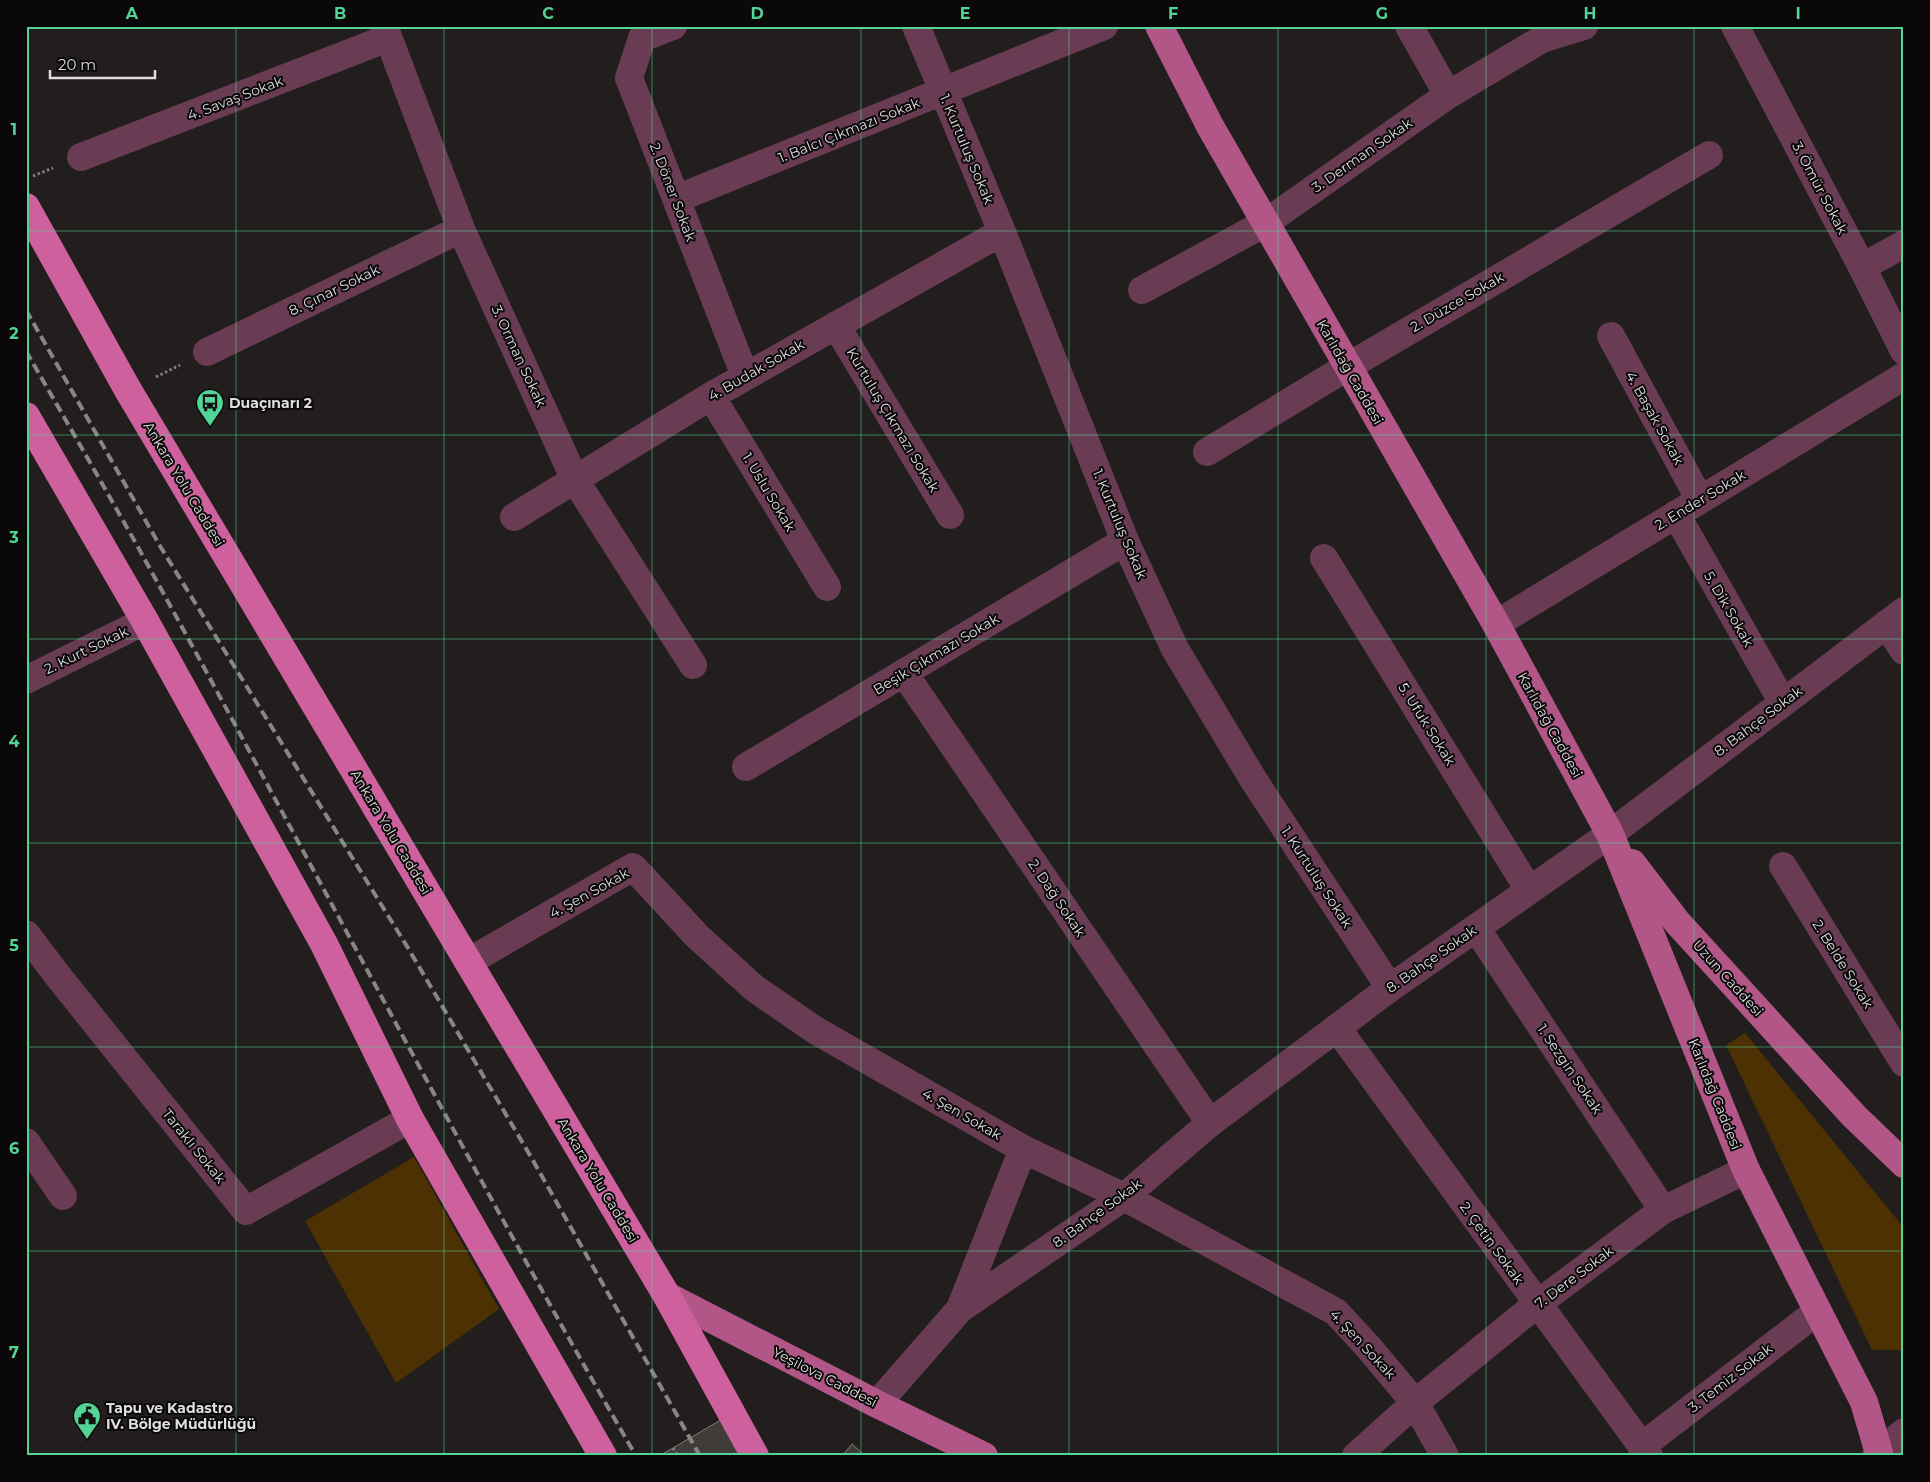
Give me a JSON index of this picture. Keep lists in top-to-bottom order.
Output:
{
  "streets": {
    "highway": ["Ankara Yolu Caddesi"],
    "main road": ["Karlıdağ Caddesi", "Uzun Caddesi", "Yeşilova Caddesi"],
    "street": [
      "4. Savaş Sokak",
      "1. Balcı Çıkmazı Sokak",
      "1. Kurtuluş Sokak",
      "3. Derman Sokak",
      "3. Ömür Sokak",
      "2. Döner Sokak",
      "8. Çınar Sokak",
      "2. Düzce Sokak",
      "3. Orman Sokak",
      "4. Budak Sokak",
      "4. Başak Sokak",
      "Kurtuluş Çıkmazı Sokak",
      "1. Uslu Sokak",
      "2. Ender Sokak",
      "5. Dik Sokak",
      "2. Kurt Sokak",
      "Beşik Çıkmazı Sokak",
      "8. Bahçe Sokak",
      "5. Ufuk Sokak",
      "4. Şen Sokak",
      "2. Dağ Sokak",
      "2. Belde Sokak",
      "1. Sezgin Sokak",
      "Taraklı Sokak",
      "2. Çetin Sokak",
      "7. Dere Sokak",
      "3. Temiz Sokak"
    ]
  },
  "crossings": [
    ["4. Savaş Sokak", "3. Orman Sokak"],
    ["1. Balcı Çıkmazı Sokak", "1. Kurtuluş Sokak"],
    ["1. Balcı Çıkmazı Sokak", "2. Döner Sokak"],
    ["1. Kurtuluş Sokak", "4. Budak Sokak"],
    ["1. Kurtuluş Sokak", "Beşik Çıkmazı Sokak"],
    ["1. Kurtuluş Sokak", "8. Bahçe Sokak"],
    ["3. Derman Sokak", "Karlıdağ Caddesi"],
    ["2. Döner Sokak", "4. Budak Sokak"],
    ["8. Çınar Sokak", "3. Orman Sokak"],
    ["2. Düzce Sokak", "Karlıdağ Caddesi"],
    ["3. Orman Sokak", "4. Budak Sokak"],
    ["4. Budak Sokak", "Kurtuluş Çıkmazı Sokak"],
    ["4. Budak Sokak", "1. Uslu Sokak"],
    ["Karlıdağ Caddesi", "2. Ender Sokak"],
    ["Karlıdağ Caddesi", "8. Bahçe Sokak"],
    ["Karlıdağ Caddesi", "Uzun Caddesi"],
    ["Karlıdağ Caddesi", "7. Dere Sokak"],
    ["Karlıdağ Caddesi", "3. Temiz Sokak"],
    ["4. Başak Sokak", "2. Ender Sokak"],
    ["Ankara Yolu Caddesi", "4. Şen Sokak"],
    ["Ankara Yolu Caddesi", "Yeşilova Caddesi"],
    ["2. Ender Sokak", "5. Dik Sokak"],
    ["5. Dik Sokak", "8. Bahçe Sokak"],
    ["Beşik Çıkmazı Sokak", "2. Dağ Sokak"],
    ["8. Bahçe Sokak", "5. Ufuk Sokak"],
    ["8. Bahçe Sokak", "4. Şen Sokak"],
    ["8. Bahçe Sokak", "2. Dağ Sokak"],
    ["8. Bahçe Sokak", "Uzun Caddesi"],
    ["8. Bahçe Sokak", "1. Sezgin Sokak"],
    ["8. Bahçe Sokak", "2. Çetin Sokak"],
    ["8. Bahçe Sokak", "Yeşilova Caddesi"],
    ["4. Şen Sokak", "7. Dere Sokak"],
    ["1. Sezgin Sokak", "7. Dere Sokak"],
    ["2. Çetin Sokak", "7. Dere Sokak"],
    ["2. Çetin Sokak", "3. Temiz Sokak"]
  ],
  "places": {
    "bus stop": ["Duaçınarı 2"],
    "public building": ["Tapu ve Kadastro IV. Bölge Müdürlüğü"]
  },
  "scale_bar": "20 m",
  "grid": {
    "columns": [
      "A",
      "B",
      "C",
      "D",
      "E",
      "F",
      "G",
      "H",
      "I"
    ],
    "rows": [
      "1",
      "2",
      "3",
      "4",
      "5",
      "6",
      "7"
    ]
  }
}
